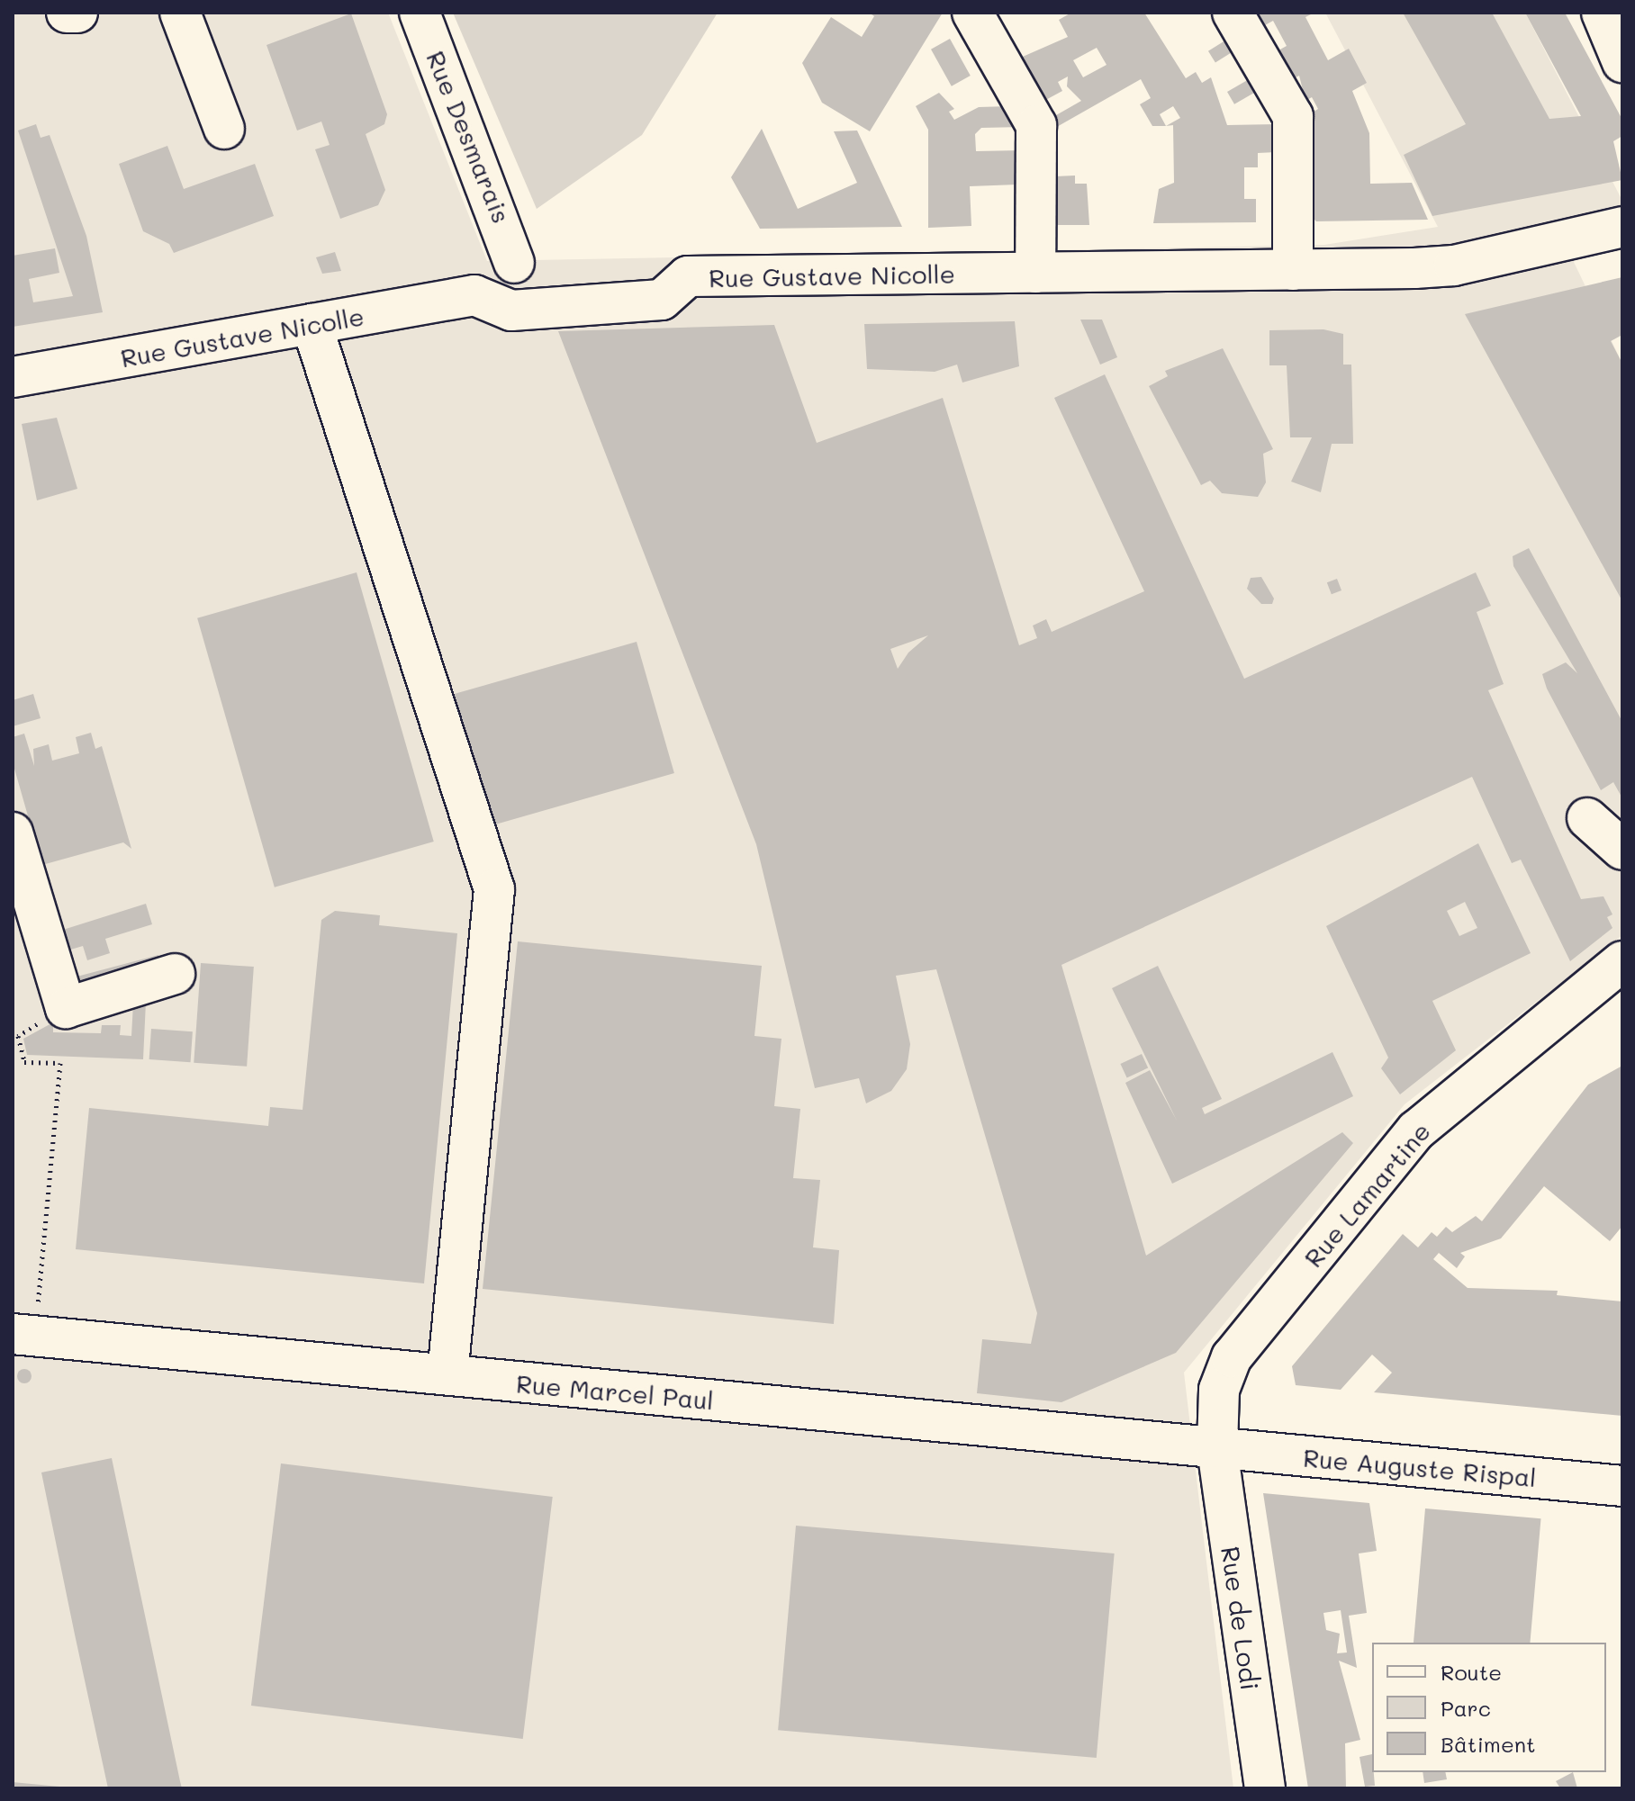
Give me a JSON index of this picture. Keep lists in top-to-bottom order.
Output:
{
  "streets": {
    "street": [
      "Rue Desmarais",
      "Rue Gustave Nicolle",
      "Rue Lamartine",
      "Rue Marcel Paul",
      "Rue Auguste Rispal",
      "Rue de Lodi"
    ]
  },
  "crossings": [
    ["Rue Lamartine", "Rue Marcel Paul"],
    ["Rue Lamartine", "Rue Auguste Rispal"],
    ["Rue Lamartine", "Rue de Lodi"],
    ["Rue Marcel Paul", "Rue Auguste Rispal"],
    ["Rue Marcel Paul", "Rue de Lodi"],
    ["Rue Auguste Rispal", "Rue de Lodi"]
  ],
  "legend": ["Route", "Parc", "Bâtiment"]
}
